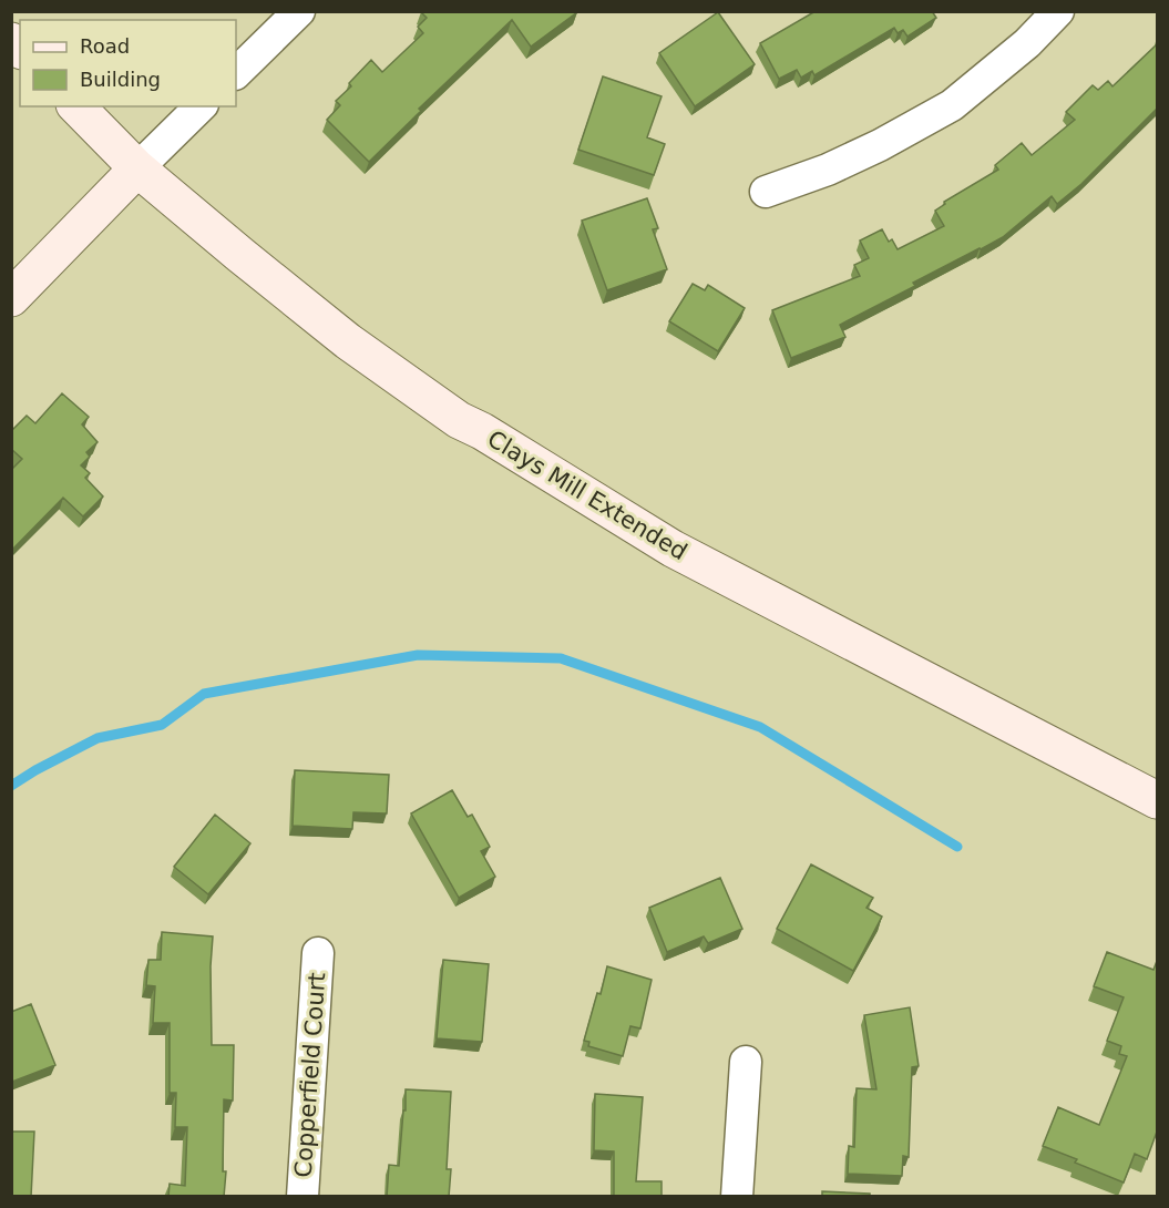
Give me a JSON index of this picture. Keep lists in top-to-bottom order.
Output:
{
  "streets": {
    "main road": ["Clays Mill Extended"],
    "street": ["Copperfield Court"]
  },
  "legend": ["Road", "Building"]
}
